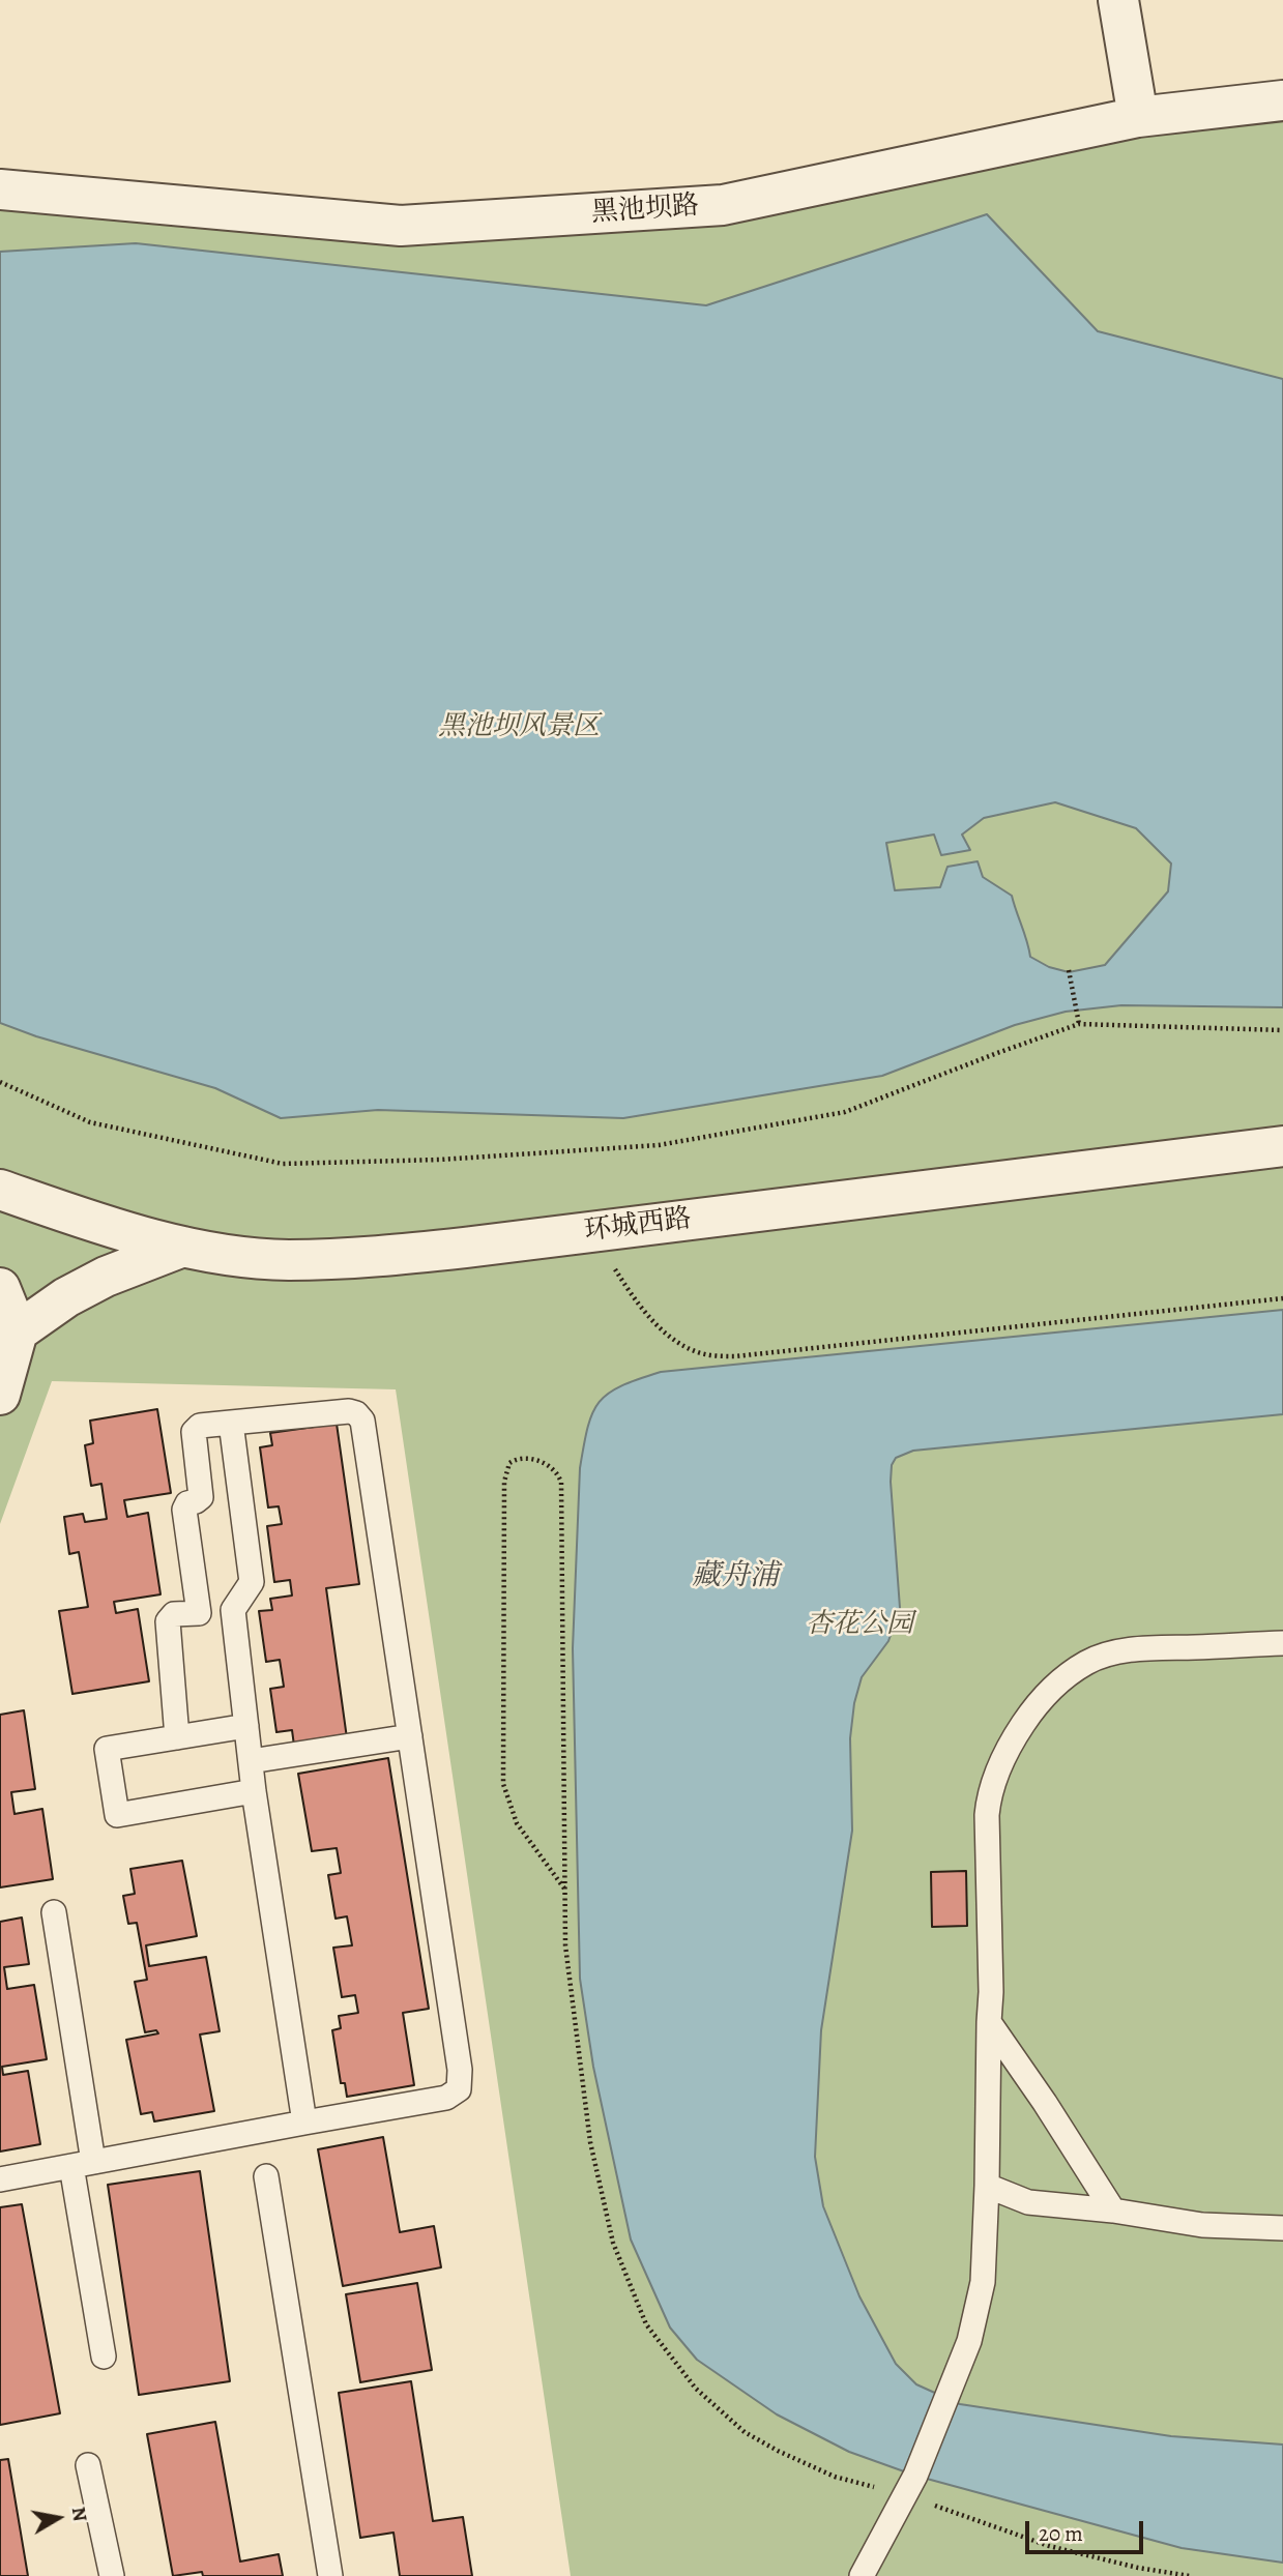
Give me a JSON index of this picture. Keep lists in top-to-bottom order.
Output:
{
  "streets": {
    "street": ["黑池坝路", "环城西路"]
  },
  "water": ["藏舟浦"],
  "parks": ["黑池坝风景区", "杏花公园"],
  "scale_bar": "20 m",
  "north": "right"
}
